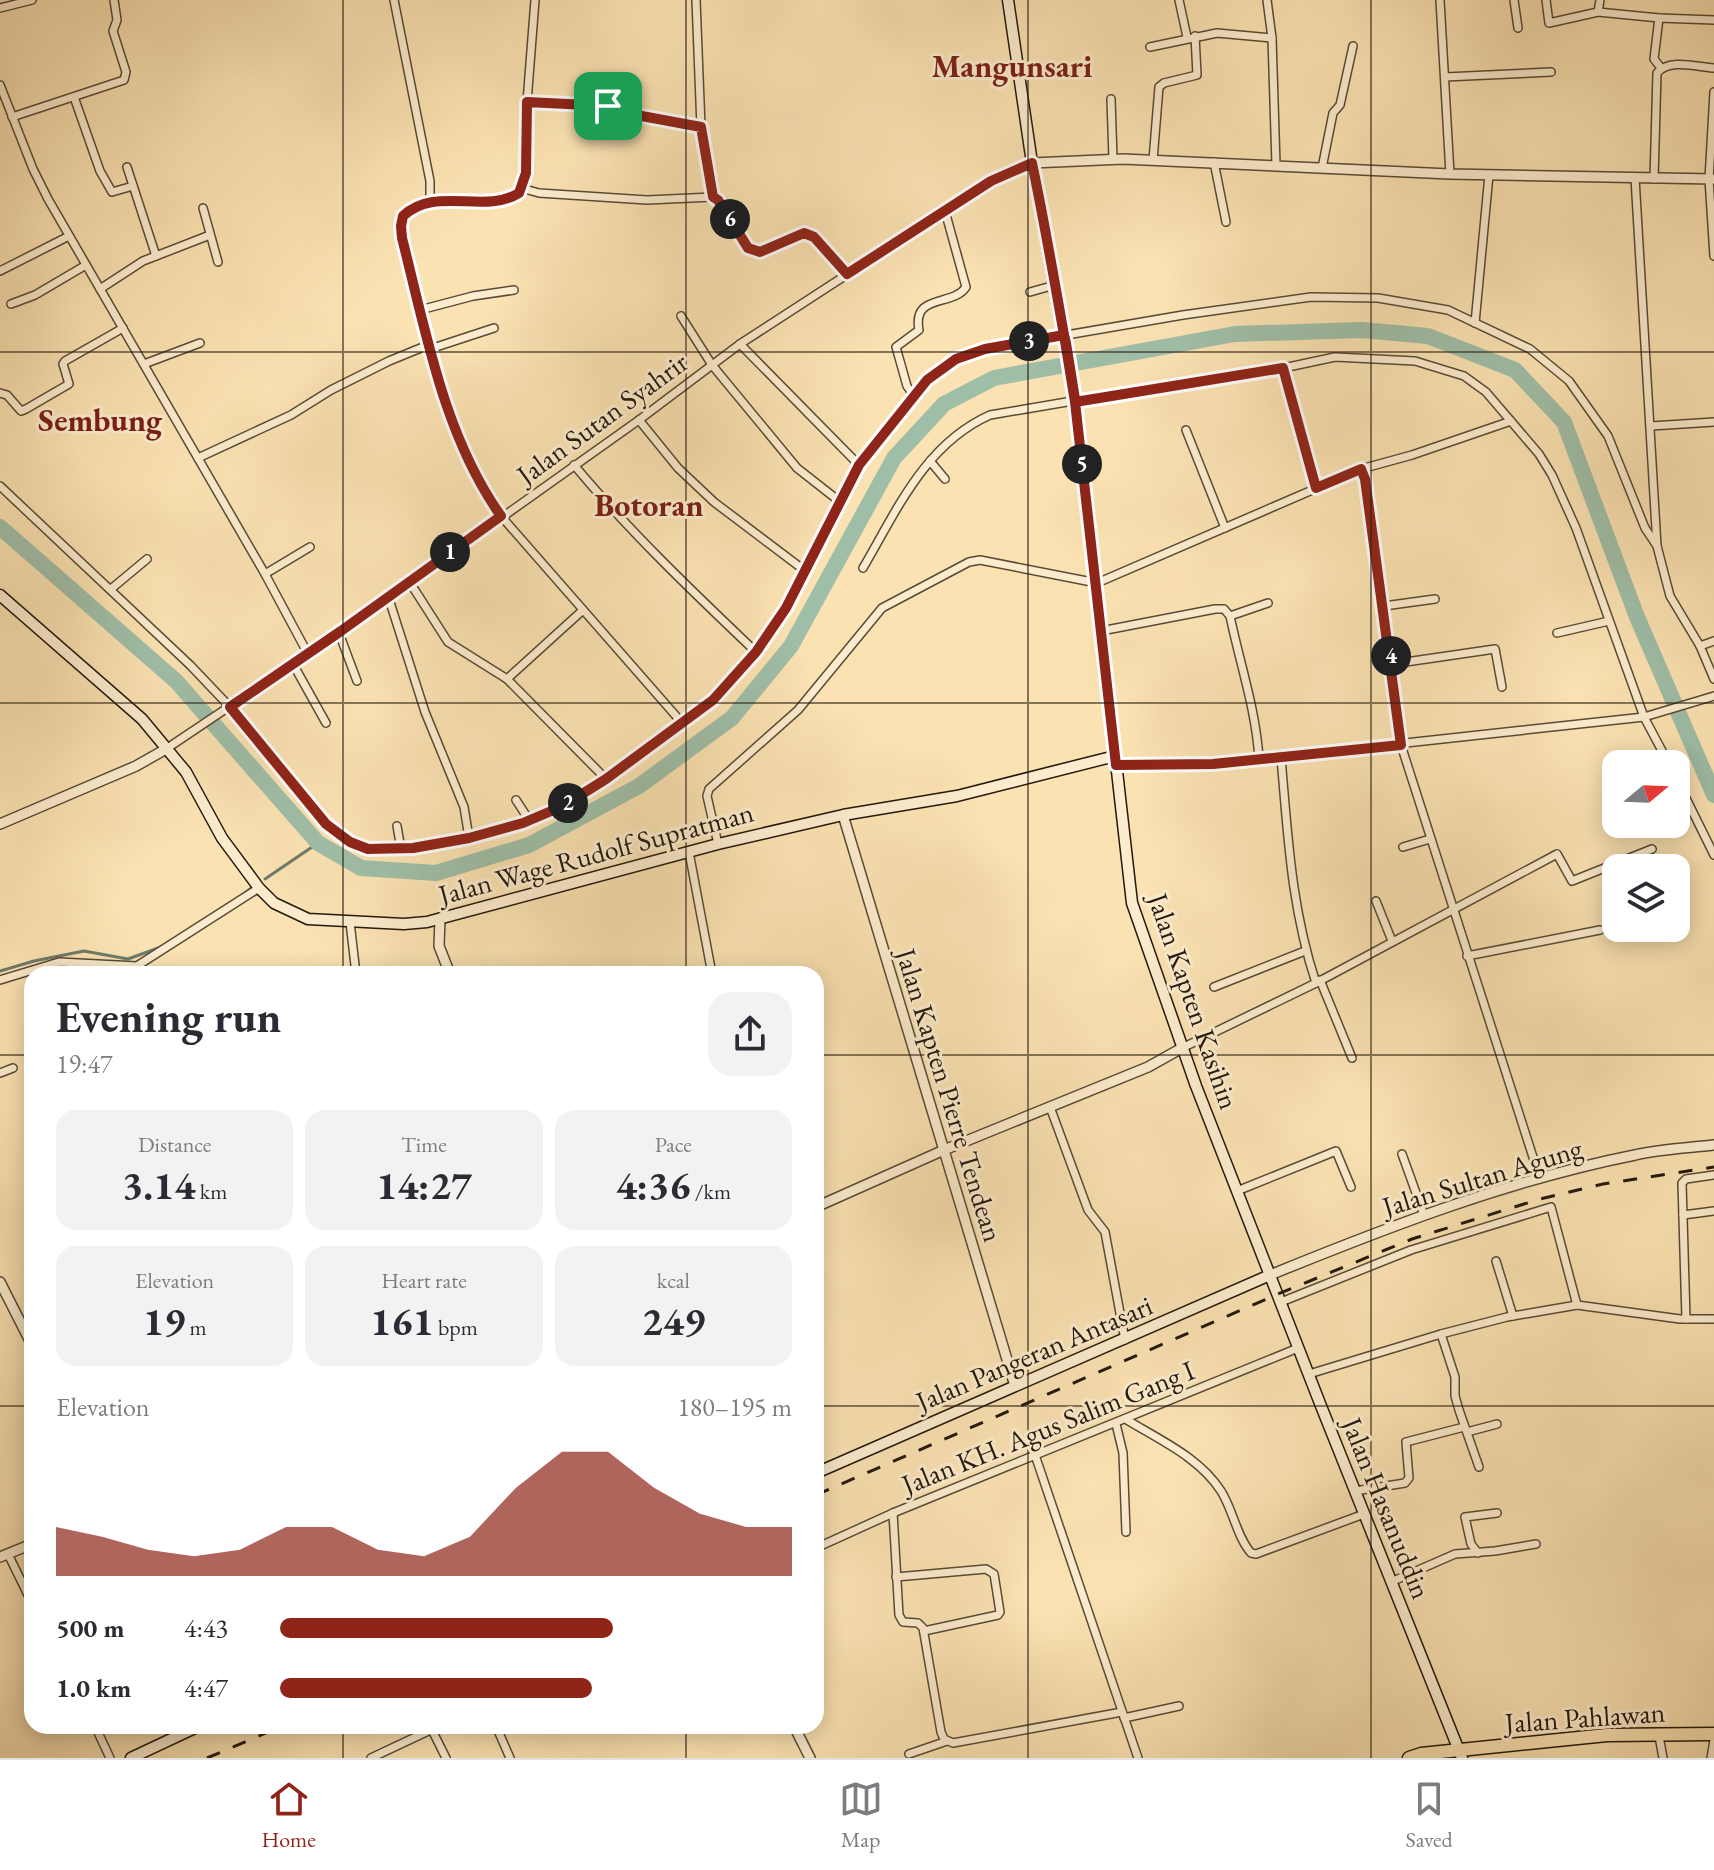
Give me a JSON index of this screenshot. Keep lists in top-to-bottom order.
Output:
{
  "streets": {
    "highway": ["Jalan Pahlawan"],
    "main road": [
      "Jalan Wage Rudolf Supratman",
      "Jalan Kapten Kasihin",
      "Jalan Pangeran Antasari",
      "Jalan Hasanuddin"
    ],
    "street": [
      "Jalan Sutan Syahrir",
      "Jalan Kapten Pierre Tendean",
      "Jalan Sultan Agung",
      "Jalan KH. Agus Salim Gang I"
    ]
  },
  "crossings": [
    ["Jalan Sutan Syahrir", "Jalan Wage Rudolf Supratman"],
    ["Jalan Sutan Syahrir", "Jalan Kapten Kasihin"],
    ["Jalan Wage Rudolf Supratman", "Jalan Kapten Kasihin"],
    ["Jalan Wage Rudolf Supratman", "Jalan Kapten Pierre Tendean"],
    ["Jalan Kapten Kasihin", "Jalan Sultan Agung"],
    ["Jalan Kapten Kasihin", "Jalan Pangeran Antasari"],
    ["Jalan Kapten Kasihin", "Jalan Hasanuddin"],
    ["Jalan Kapten Pierre Tendean", "Jalan Pangeran Antasari"],
    ["Jalan Sultan Agung", "Jalan Pangeran Antasari"],
    ["Jalan Sultan Agung", "Jalan Hasanuddin"],
    ["Jalan Pangeran Antasari", "Jalan Hasanuddin"],
    ["Jalan KH. Agus Salim Gang I", "Jalan Hasanuddin"],
    ["Jalan Hasanuddin", "Jalan Pahlawan"]
  ],
  "districts": ["Mangunsari", "Sembung", "Botoran"],
  "north": "right",
  "page": {
    "pins": [
      "6",
      "3",
      "5",
      "1",
      "4",
      "2"
    ],
    "heading": ["Evening run", "19:47"],
    "stats": [
      ["Distance", "3.14 km"],
      ["Time", "14:27"],
      ["Pace", "4:36 /km"],
      ["Elevation", "19 m"],
      ["Heart rate", "161 bpm"],
      ["kcal", "249"]
    ],
    "chart": ["Elevation", "180–195 m"],
    "list": [
      {
        "name": "500 m",
        "note": "4:43"
      },
      {
        "name": "1.0 km",
        "note": "4:47"
      }
    ],
    "tabs": ["Home", "Map", "Saved"]
  }
}
